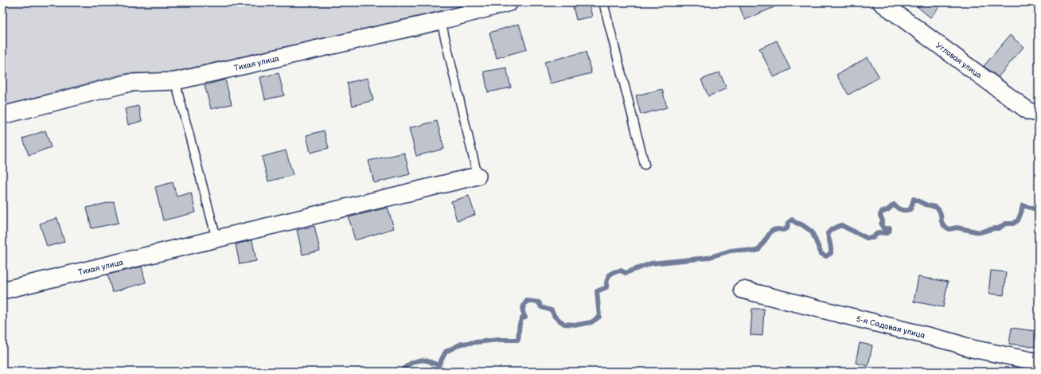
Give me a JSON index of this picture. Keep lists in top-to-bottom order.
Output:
{
  "streets": {
    "street": ["Угловая улица", "Тихая улица", "5-я Садовая улица"]
  }
}
